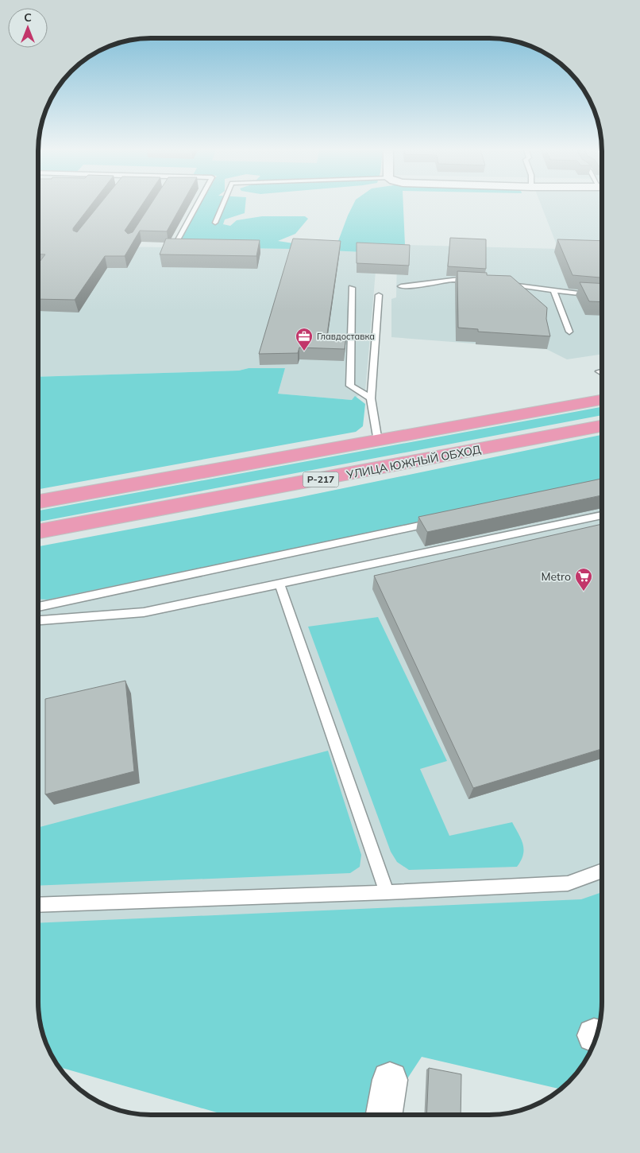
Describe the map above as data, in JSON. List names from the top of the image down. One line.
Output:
{"streets":{"main road":["УЛИЦА ЮЖНЫЙ ОБХОД","Р-217"]},"places":{"office":["Главдоставка"],"supermarket":["Metro"]},"north":"top"}
